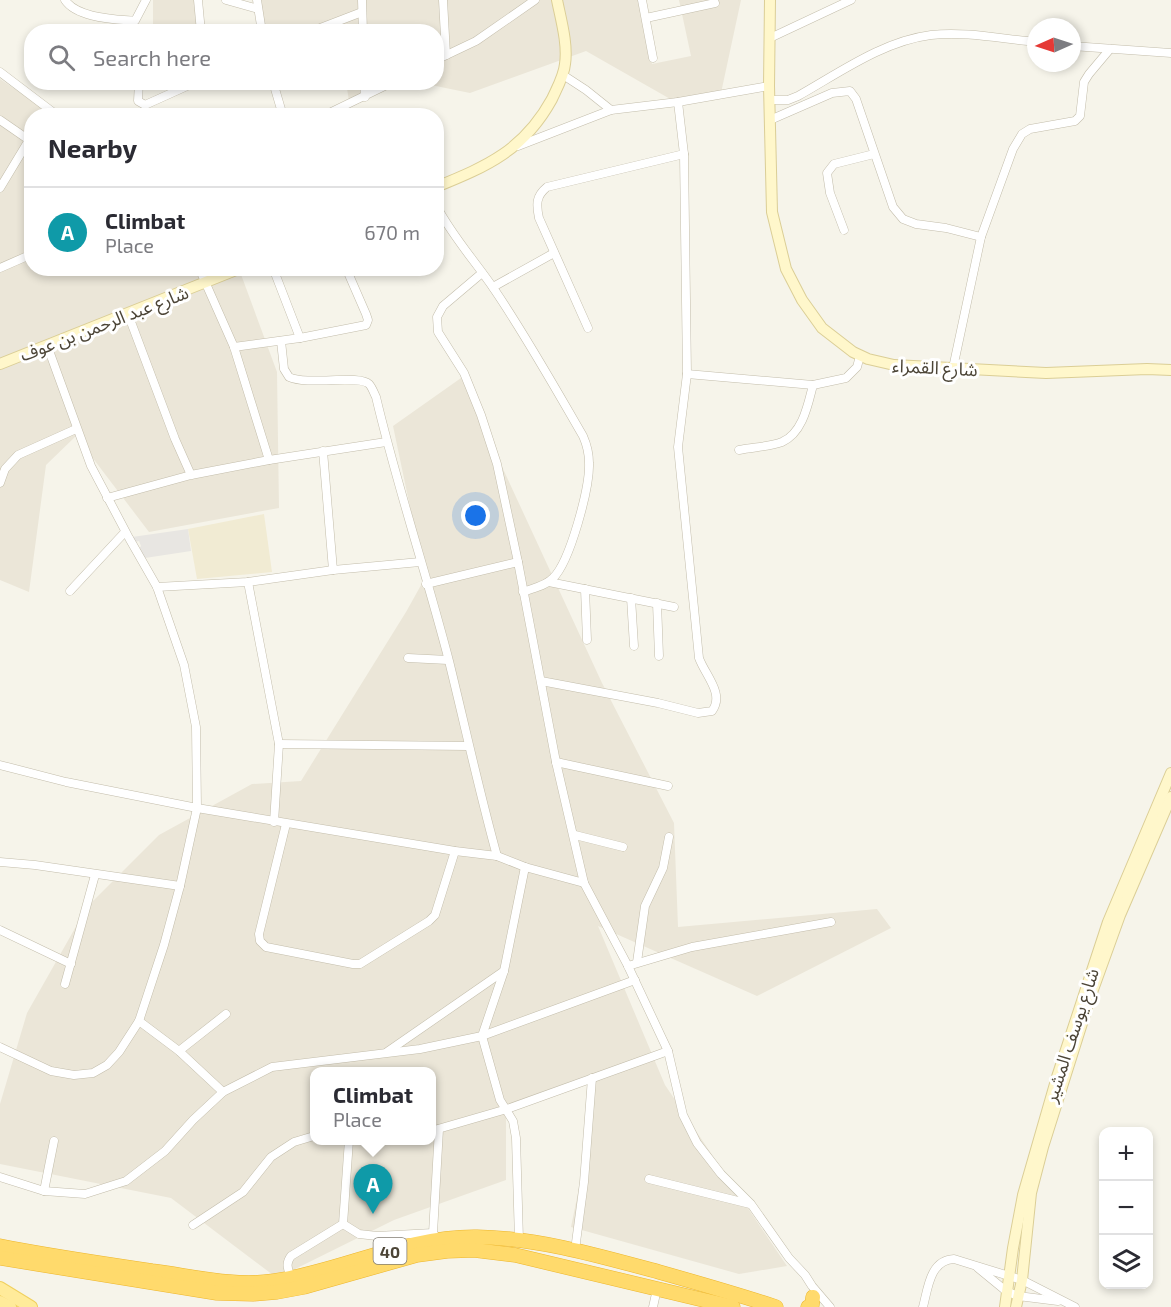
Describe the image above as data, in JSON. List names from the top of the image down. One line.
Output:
{"streets":{"highway":["40"],"street":["شارع عبد الرحمن بن عوف","شارع القمراء","شارع يوسف المشير"]},"north":"left","page":{"search":"Search here","heading":"Nearby","list":[{"mark":"A","name":"Climbat","note":"Place","value":"670 m"}],"popup":["Climbat","Place"],"map_buttons":["+","−"],"pins":"A"}}
